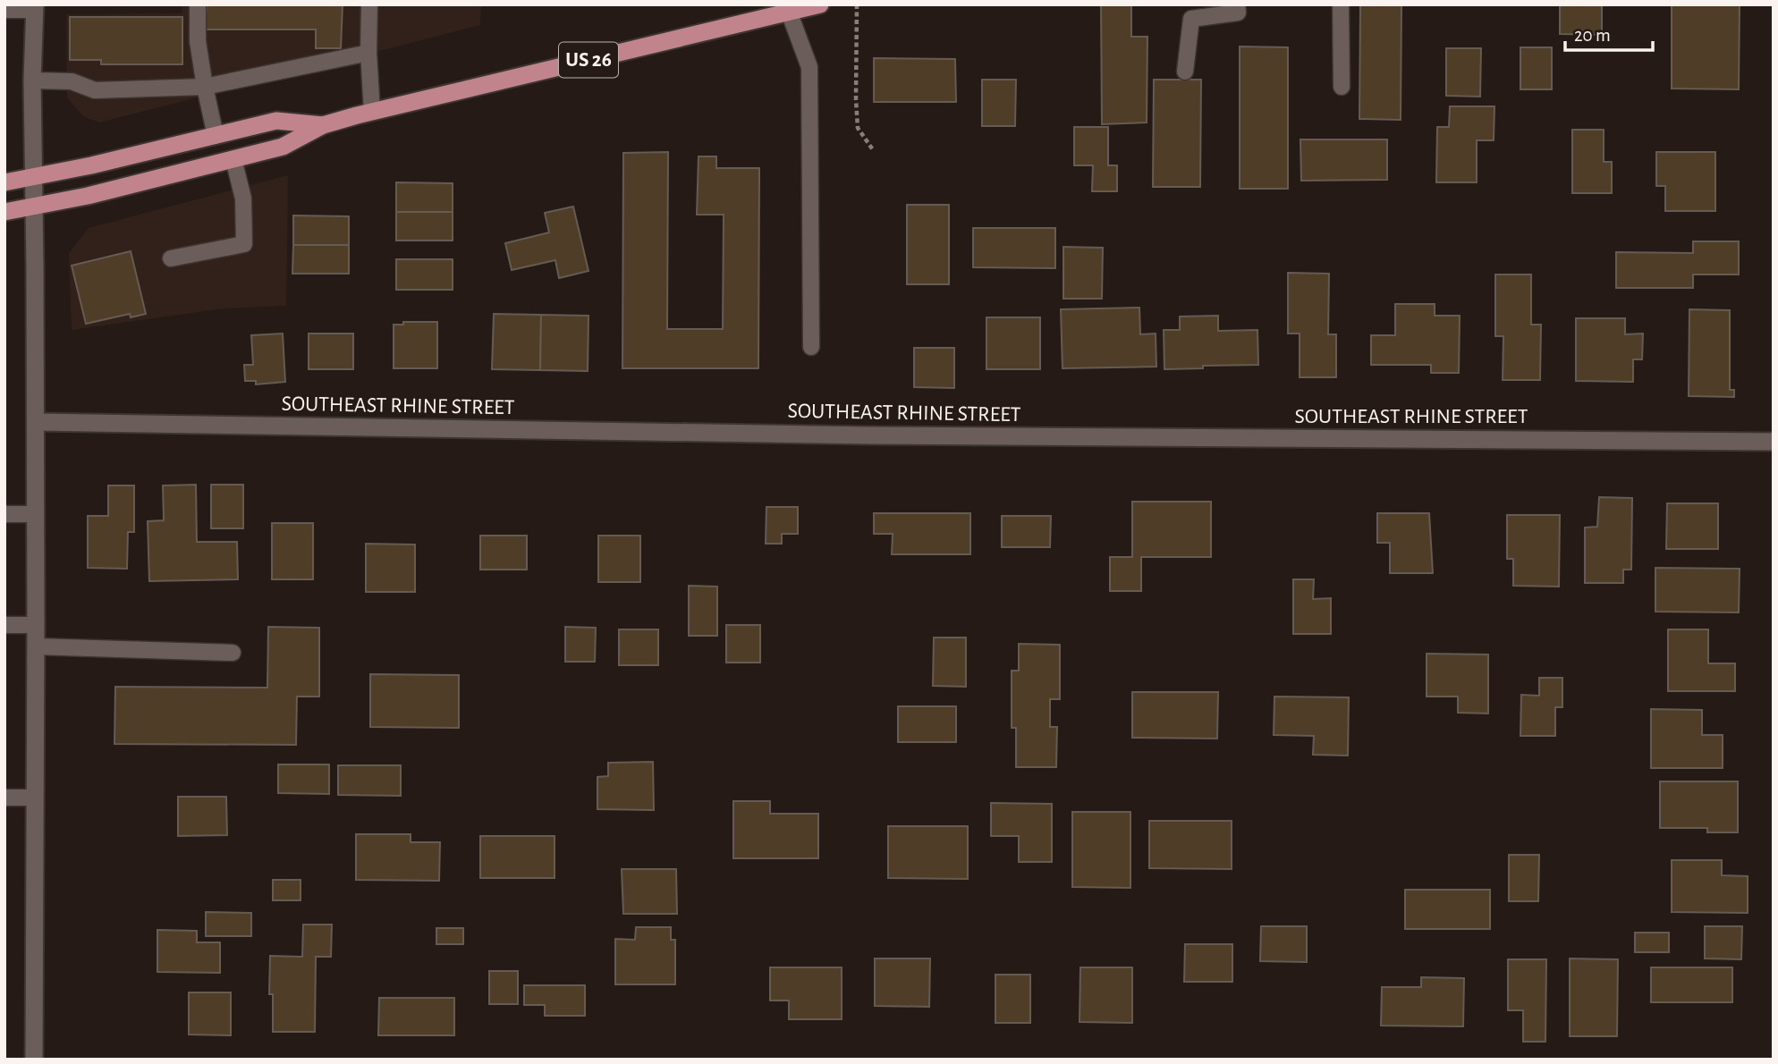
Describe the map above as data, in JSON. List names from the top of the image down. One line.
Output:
{"streets":{"main road":["US 26"],"street":["SOUTHEAST RHINE STREET"]},"scale_bar":"20 m"}
